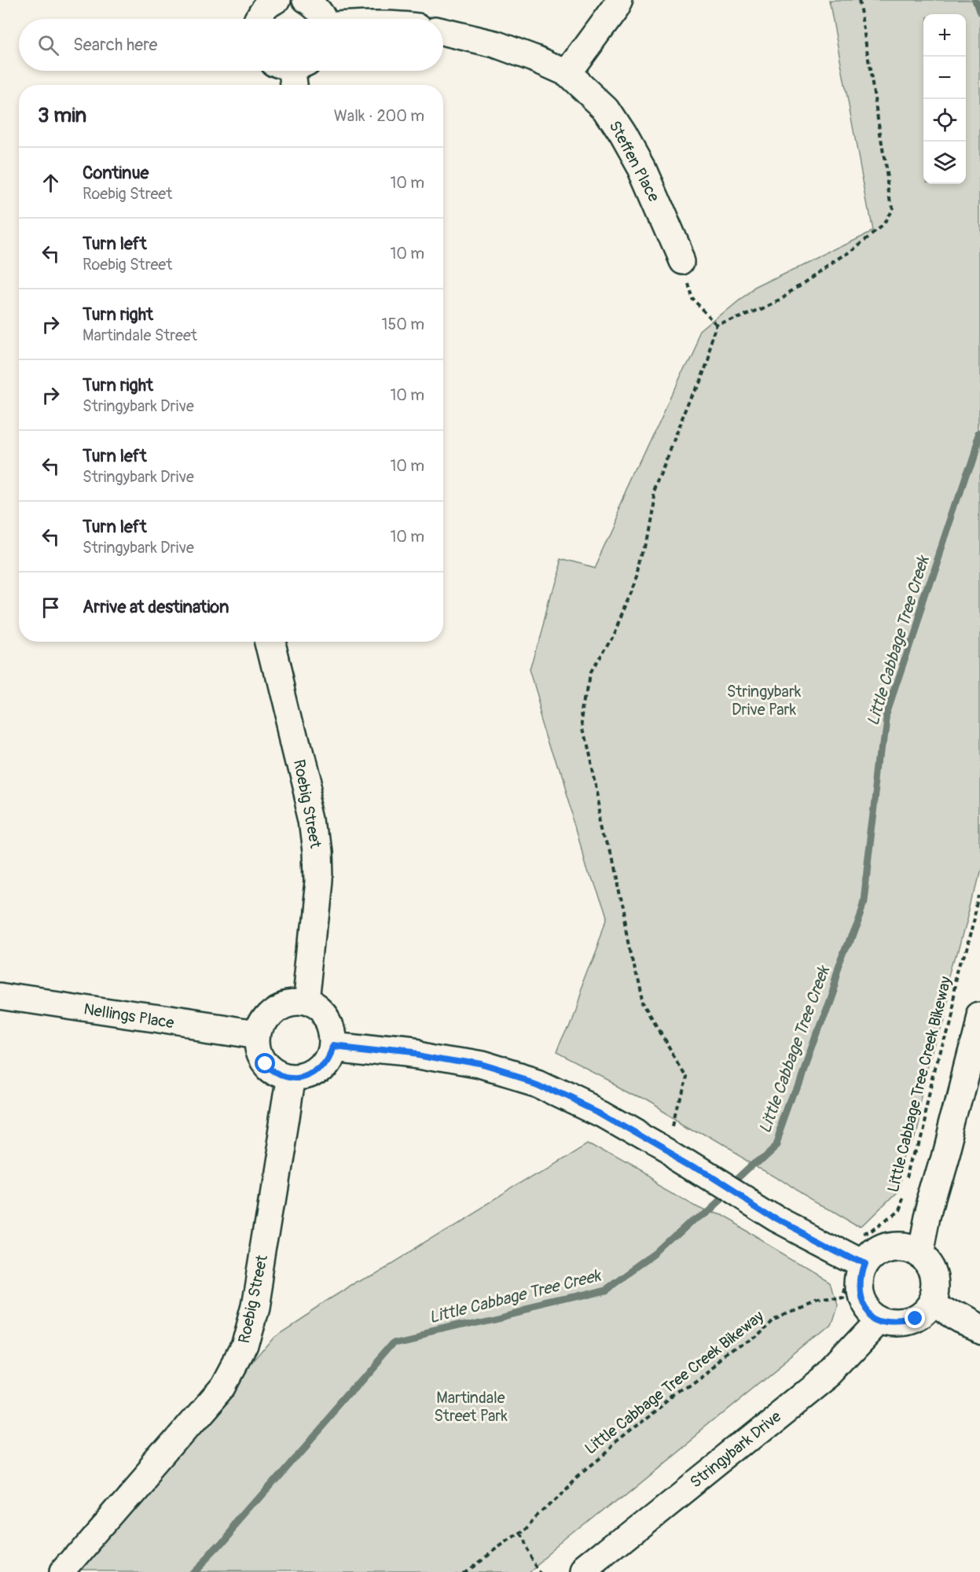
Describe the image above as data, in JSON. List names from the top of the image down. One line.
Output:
{"streets":{"street":["Steffen Place","Roebig Street","Nellings Place","Stringybark Drive"],"path":["Little Cabbage Tree Creek Bikeway"]},"crossings":[["Roebig Street","Nellings Place"],["Little Cabbage Tree Creek Bikeway","Stringybark Drive"]],"water":["Little Cabbage Tree Creek"],"parks":["Stringybark Drive Park","Martindale Street Park"],"page":{"map_buttons":["+","−"],"search":"Search here","heading":["3 min","Walk · 200 m"],"list":[["Continue","Roebig Street","10 m"],["Turn left","Roebig Street","10 m"],["Turn right","Martindale Street","150 m"],["Turn right","Stringybark Drive","10 m"],["Turn left","Stringybark Drive","10 m"],["Turn left","Stringybark Drive","10 m"],"Arrive at destination"]}}
